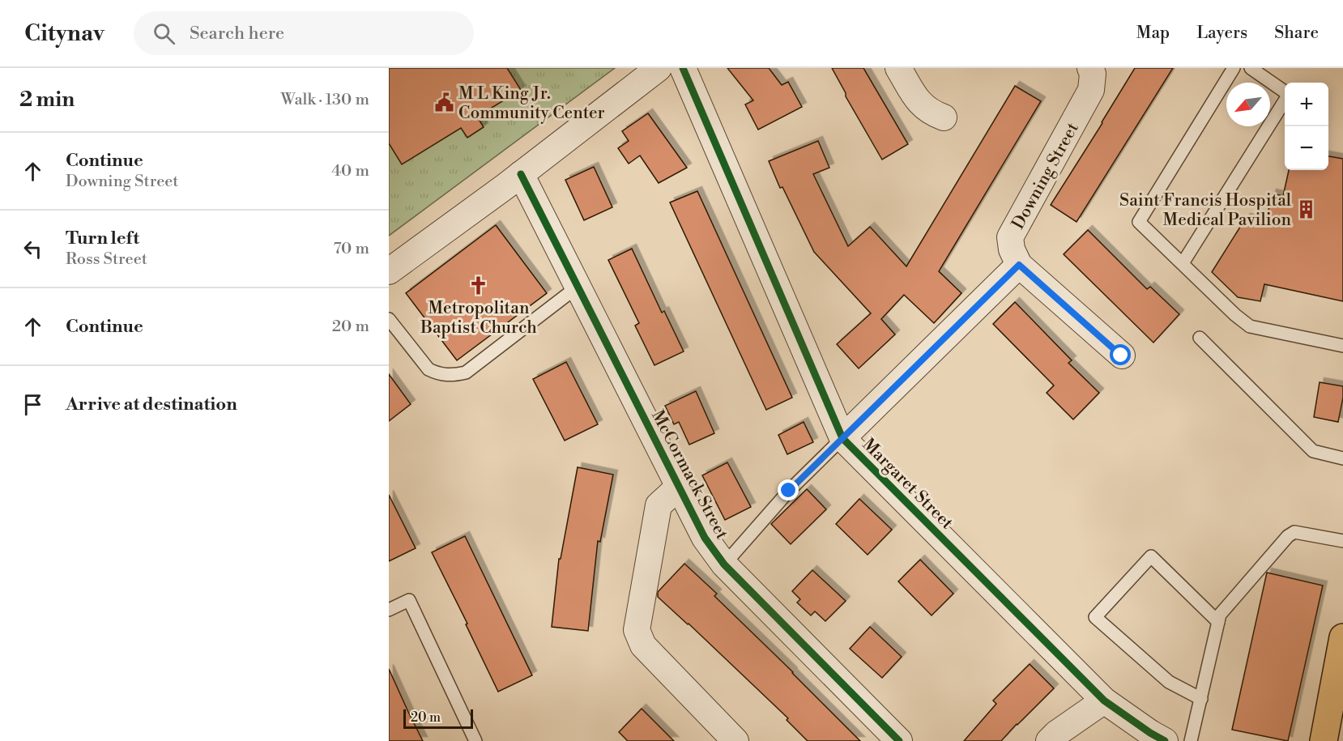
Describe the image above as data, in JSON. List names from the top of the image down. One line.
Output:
{"streets":{"street":["Downing Street","McCormack Street","Margaret Street"]},"places":{"public building":["M L King Jr. Community Center"],"building":["Saint Francis Hospital Medical Pavilion"],"church":["Metropolitan Baptist Church"]},"scale_bar":"20 m","north":"bottom left","page":{"header":"Citynav","search":"Search here","nav":["Map","Layers","Share"],"heading":["2 min","Walk · 130 m"],"map_buttons":["+","−"],"list":[["Continue","Downing Street","40 m"],["Turn left","Ross Street","70 m"],["Continue","20 m"],"Arrive at destination"],"scale":"20 m"}}
